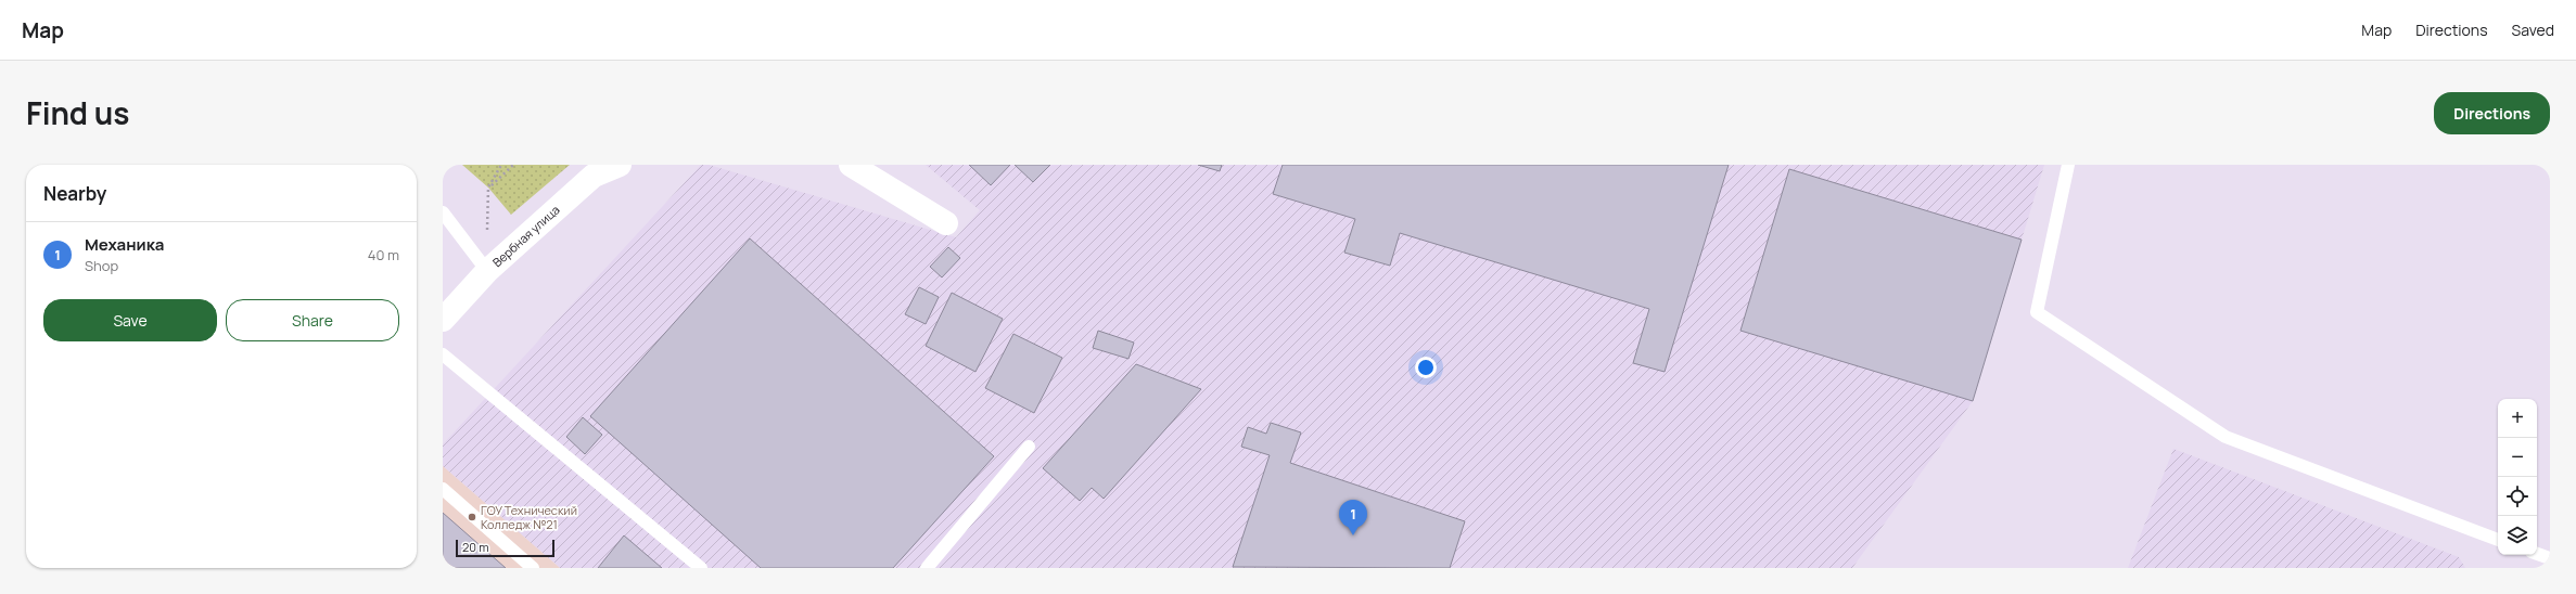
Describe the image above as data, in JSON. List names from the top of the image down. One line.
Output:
{"streets":{"street":["Вербная улица"]},"places":["ГОУ Технический Колледж №21"],"scale_bar":"20 m","page":{"header":"Map","nav":["Map","Directions","Saved"],"title":"Find us","buttons":["Directions",["Save","Share"]],"heading":"Nearby","list":[{"mark":"1","name":"Механика","note":"Shop","value":"40 m"}],"map_buttons":["+","−"],"pins":"1","scale":"20 m"}}
